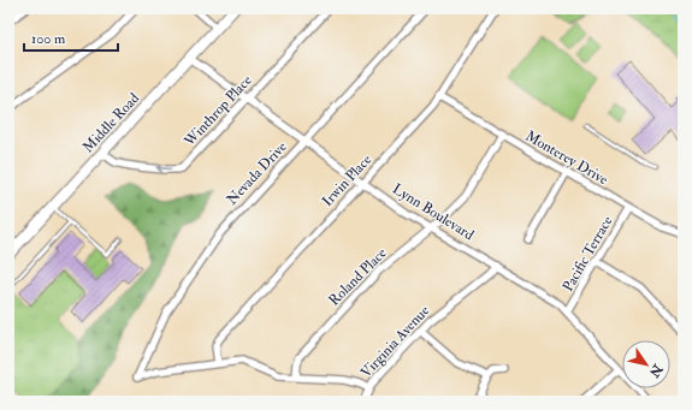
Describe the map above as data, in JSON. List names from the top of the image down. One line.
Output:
{"streets":{"main road":["Middle Road"],"street":["Winthrop Place","Monterey Drive","Nevada Drive","Irwin Place","Lynn Boulevard","Pacific Terrace","Roland Place","Virginia Avenue"]},"crossings":[["Winthrop Place","Middle Road"],["Winthrop Place","Lynn Boulevard"],["Middle Road","Lynn Boulevard"],["Monterey Drive","Irwin Place"],["Monterey Drive","Pacific Terrace"],["Monterey Drive","Roland Place"],["Nevada Drive","Irwin Place"],["Nevada Drive","Lynn Boulevard"],["Irwin Place","Lynn Boulevard"],["Lynn Boulevard","Pacific Terrace"],["Lynn Boulevard","Roland Place"],["Lynn Boulevard","Virginia Avenue"]],"one_way":["Winthrop Place"],"scale_bar":"100 m","north":"bottom right"}
